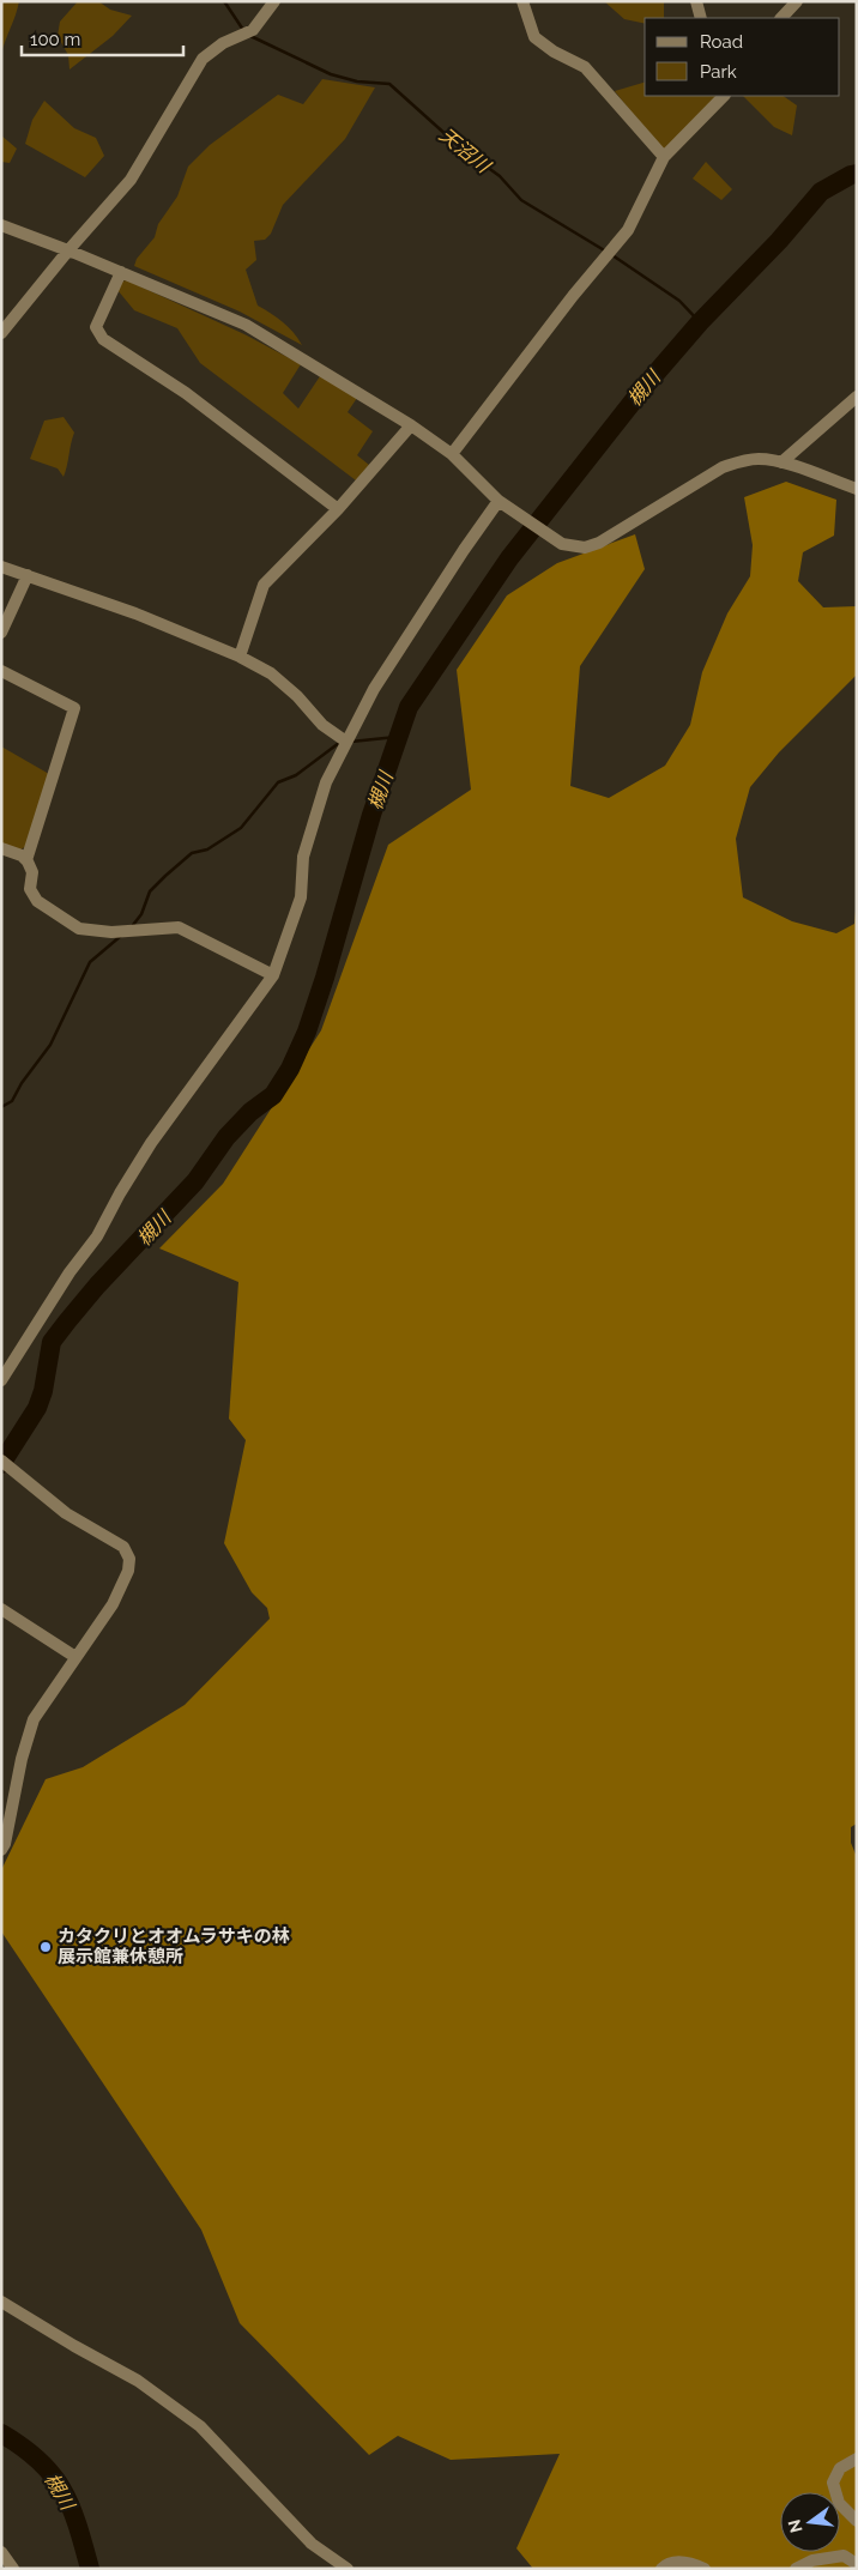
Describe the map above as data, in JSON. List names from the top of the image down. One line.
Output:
{"water":["天沼川","槻川"],"places":["カタクリとオオムラサキの林 展示館兼休憩所"],"legend":["Road","Park"],"scale_bar":"100 m","north":"left"}
